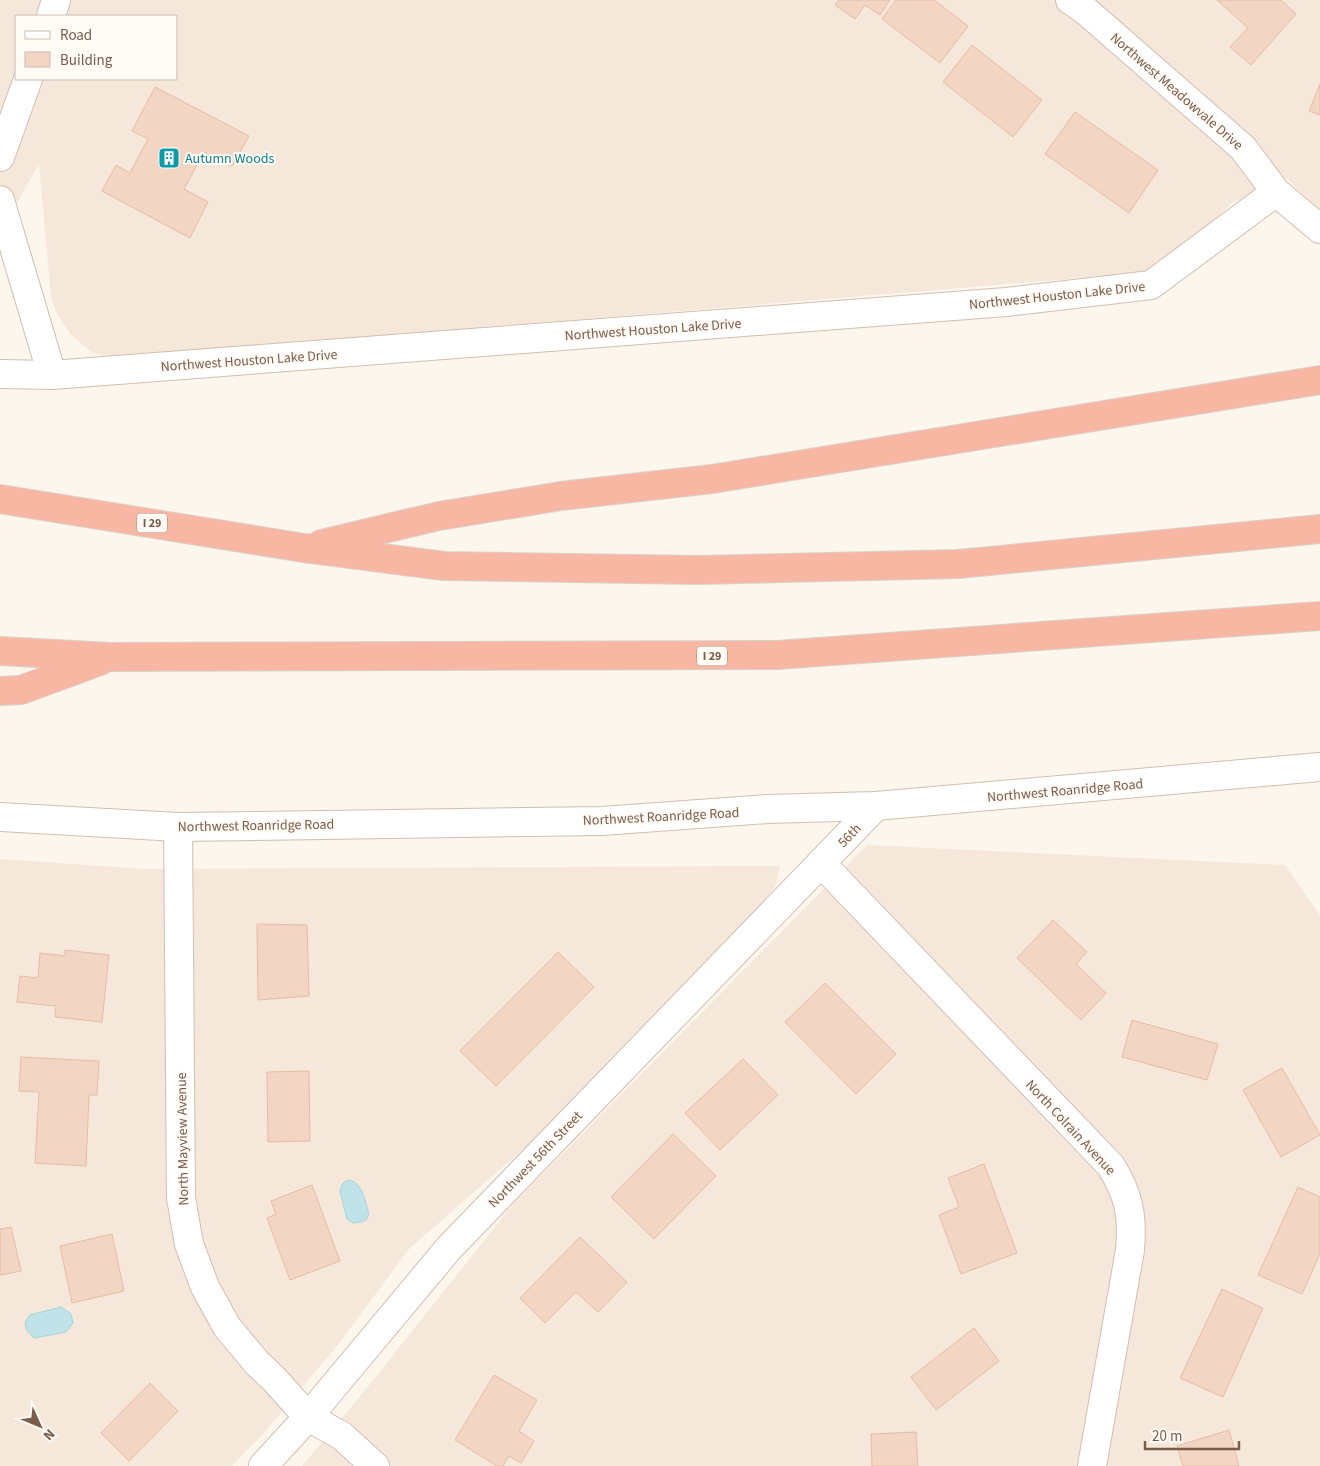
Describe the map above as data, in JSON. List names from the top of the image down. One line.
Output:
{"streets":{"highway":["I 29"],"street":["Northwest Meadowvale Drive","Northwest Houston Lake Drive","Northwest Roanridge Road","56th","North Colrain Avenue","North Mayview Avenue","Northwest 56th Street"]},"crossings":[["Northwest Meadowvale Drive","Northwest Houston Lake Drive"],["Northwest Roanridge Road","56th"],["Northwest Roanridge Road","North Mayview Avenue"],["56th","North Colrain Avenue"],["56th","Northwest 56th Street"],["North Colrain Avenue","Northwest 56th Street"],["North Mayview Avenue","Northwest 56th Street"]],"places":{"building":["Autumn Woods"]},"legend":["Road","Building"],"scale_bar":"20 m","north":"bottom right"}
